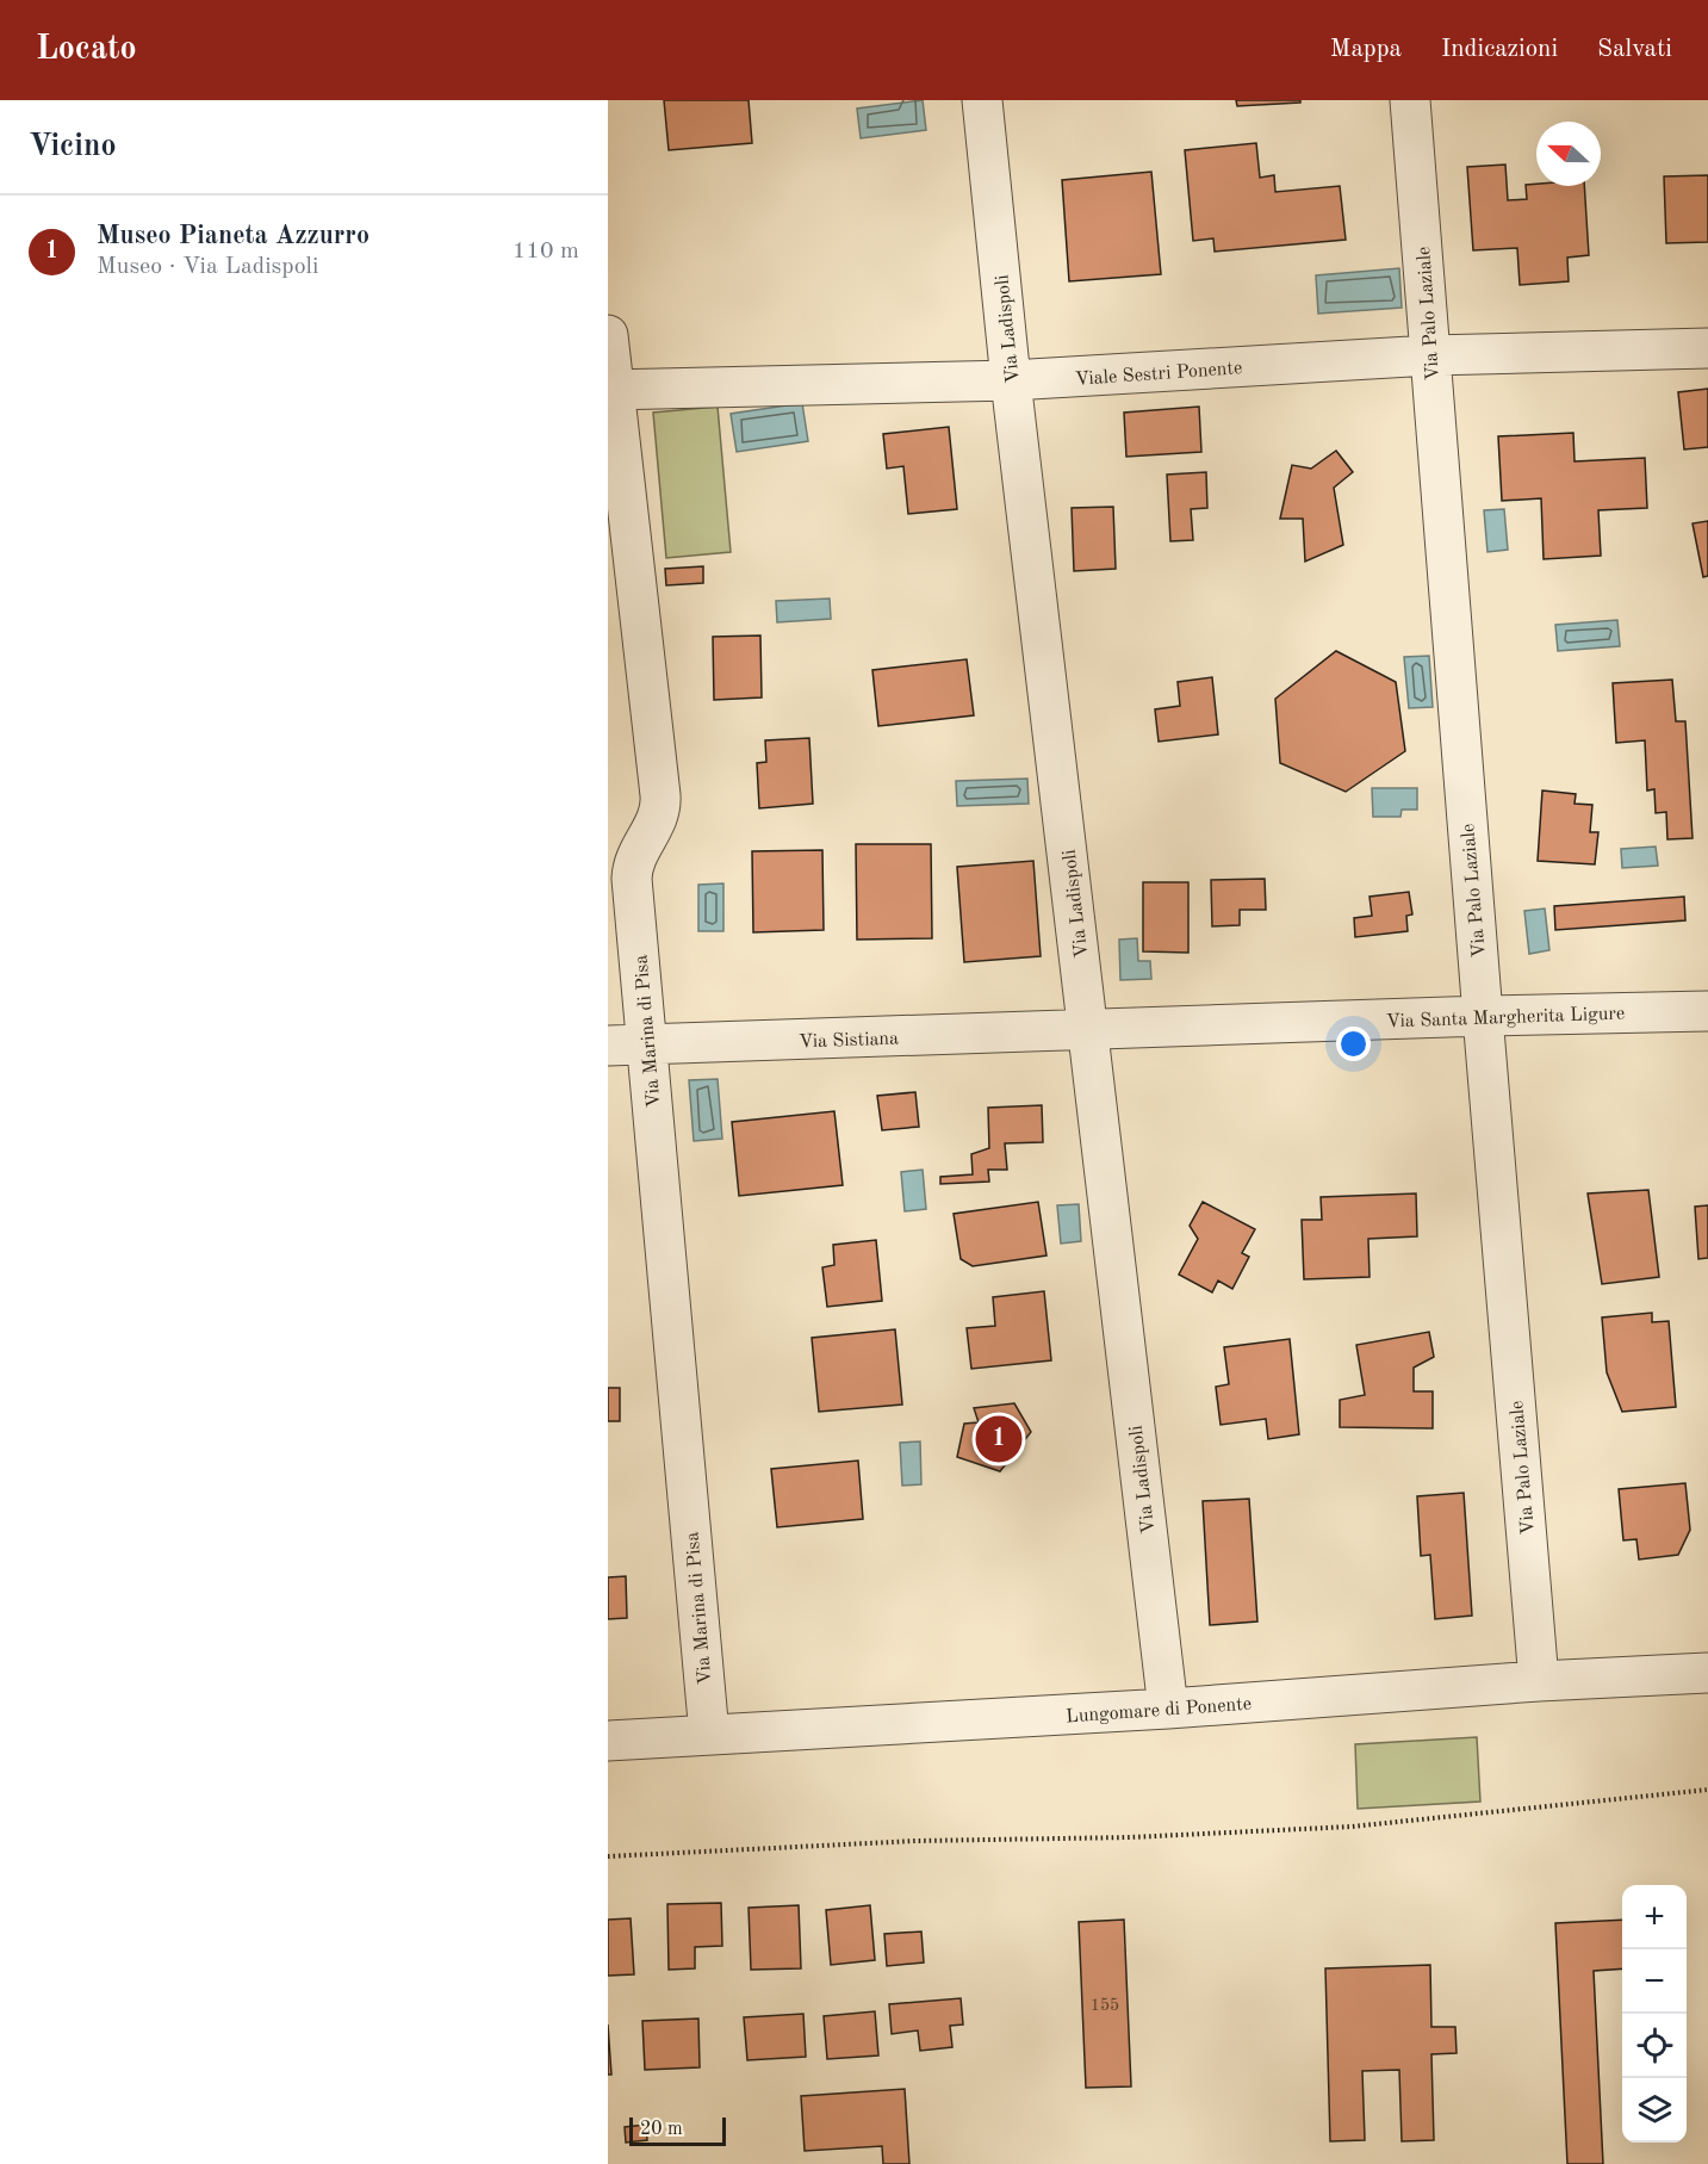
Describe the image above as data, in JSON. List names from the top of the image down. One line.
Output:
{"streets":{"street":["Via Palo Laziale","Via Ladispoli","Viale Sestri Ponente","Via Santa Margherita Ligure","Via Marina di Pisa","Via Sistiana","Lungomare di Ponente"]},"crossings":[["Via Palo Laziale","Viale Sestri Ponente"],["Via Palo Laziale","Via Santa Margherita Ligure"],["Via Palo Laziale","Lungomare di Ponente"],["Via Ladispoli","Viale Sestri Ponente"],["Via Ladispoli","Via Santa Margherita Ligure"],["Via Ladispoli","Via Sistiana"],["Via Ladispoli","Lungomare di Ponente"],["Viale Sestri Ponente","Via Marina di Pisa"],["Via Santa Margherita Ligure","Via Sistiana"],["Via Marina di Pisa","Via Sistiana"],["Via Marina di Pisa","Lungomare di Ponente"]],"house_numbers":["155"],"scale_bar":"20 m","north":"left","page":{"header":"Locato","nav":["Mappa","Indicazioni","Salvati"],"heading":"Vicino","list":[{"mark":"1","name":"Museo Pianeta Azzurro","note":"Museo · Via Ladispoli","value":"110 m"}],"pins":"1","map_buttons":["+","−"],"scale":"20 m"}}
